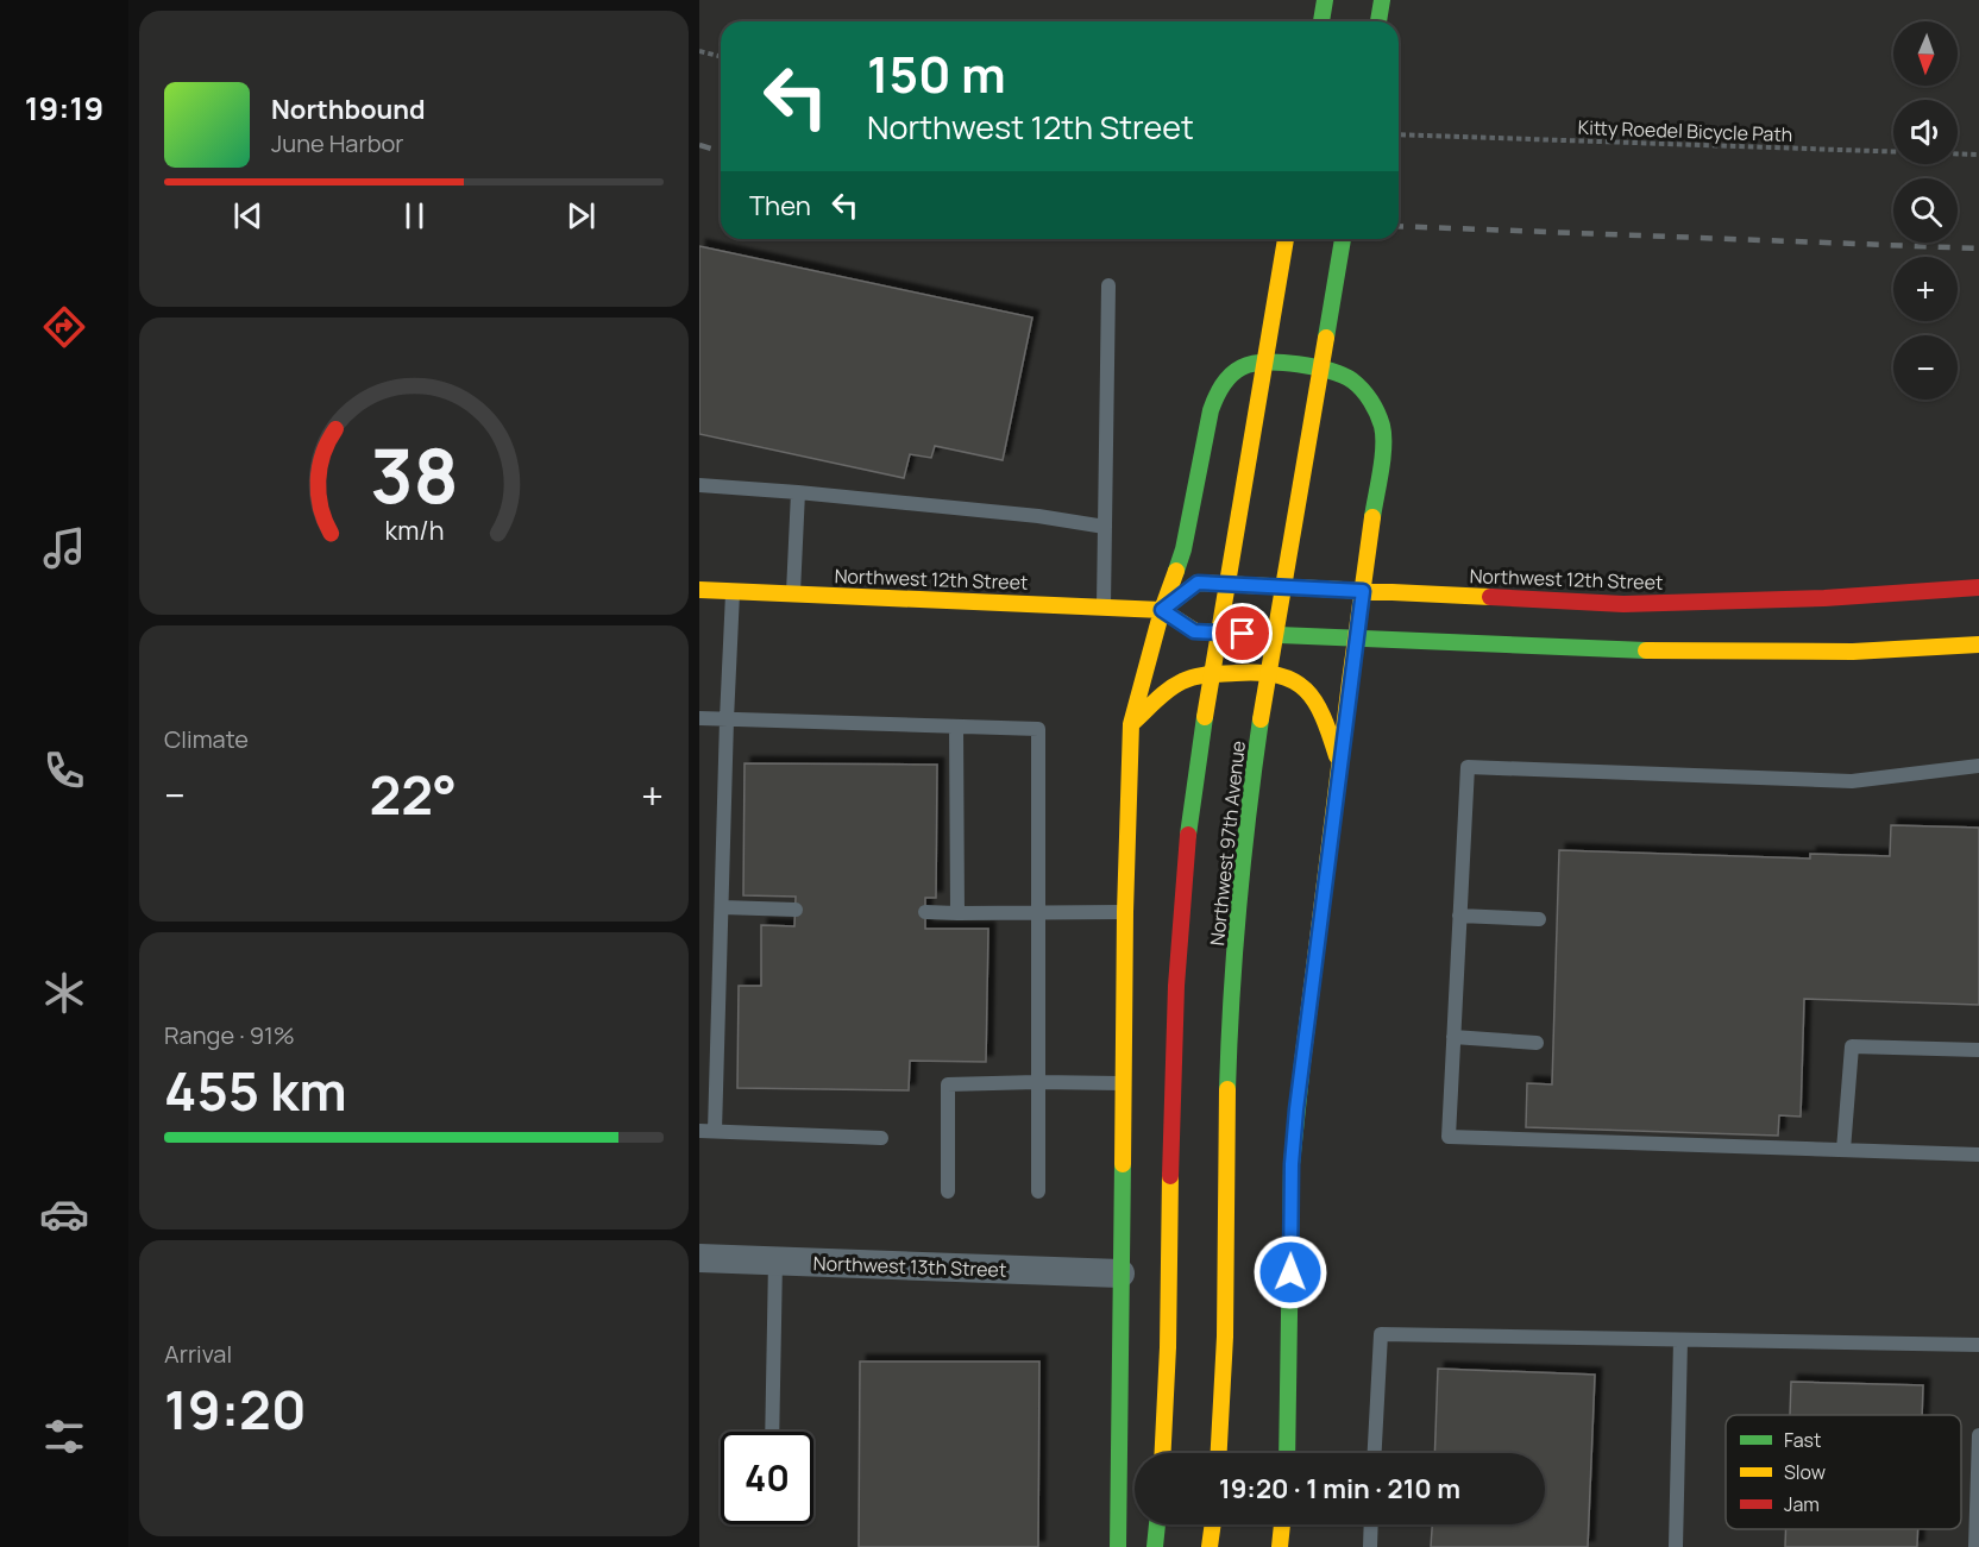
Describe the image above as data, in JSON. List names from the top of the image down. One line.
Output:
{"streets":{"street":["Northwest 12th Street","Northwest 97th Avenue","Northwest 13th Street"],"path":["Kitty Roedel Bicycle Path"]},"legend":["Fast","Slow","Jam"],"north":"bottom","page":{"tabs":"19:19","map_buttons":["+","−"],"turn":["150 m","Northwest 12th Street"],"song":["Northbound","June Harbor"],"then":"Then","tile":["Climate",["Range · 91%","455 km"],["Arrival","19:20"]],"heat":["−","22°","+"],"limit":"40","trip":"19:20 · 1 min · 210 m","gauge":["38","km/h"]}}
